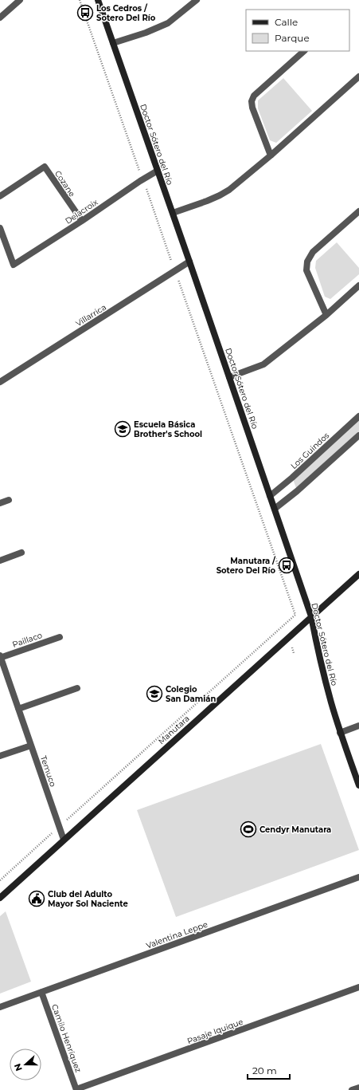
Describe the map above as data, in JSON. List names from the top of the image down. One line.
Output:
{"streets":{"main road":["Doctor Sótero del Río","Manutara"],"street":["Cozane","Delacroix","Villarrica","Los Guindos","Paillaco","Temuco","Valentina Leppe","Pasaje Iquique","Camilo Henríquez"]},"crossings":[["Doctor Sótero del Río","Delacroix"],["Doctor Sótero del Río","Villarrica"],["Doctor Sótero del Río","Los Guindos"],["Doctor Sótero del Río","Manutara"],["Cozane","Delacroix"],["Paillaco","Temuco"],["Manutara","Temuco"],["Valentina Leppe","Camilo Henríquez"],["Pasaje Iquique","Camilo Henríquez"]],"places":{"bus stop":["Los Cedros / Sotero Del Río","Manutara / Sotero Del Río"],"school or university":["Escuela Básica Brother's School","Colegio San Damián"],"sports":["Cendyr Manutara"],"public building":["Club del Adulto Mayor Sol Naciente"]},"legend":["Calle","Parque"],"scale_bar":"20 m","north":"left"}
